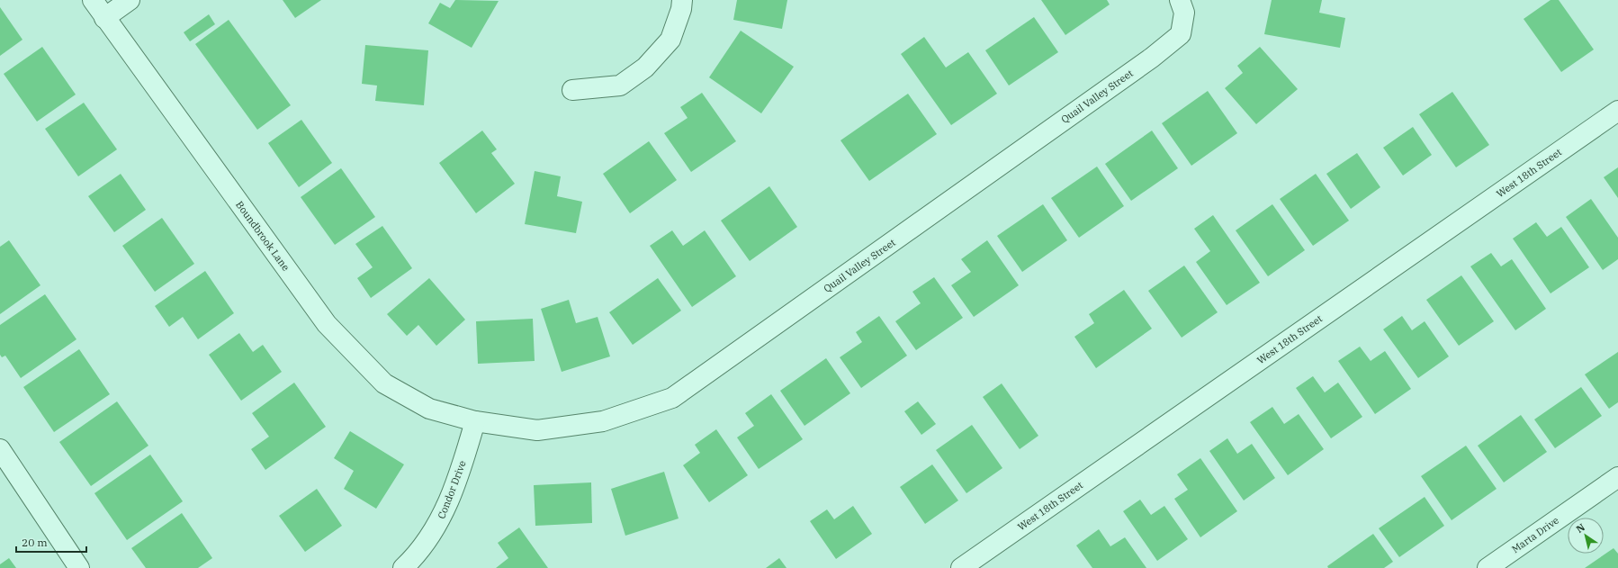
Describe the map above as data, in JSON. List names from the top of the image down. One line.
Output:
{"streets":{"street":["Quail Valley Street","West 18th Street","Boundbrook Lane","Condor Drive","Marta Drive"]},"crossings":[["Quail Valley Street","Boundbrook Lane"],["Quail Valley Street","Condor Drive"],["Boundbrook Lane","Condor Drive"]],"scale_bar":"20 m","north":"top left"}
